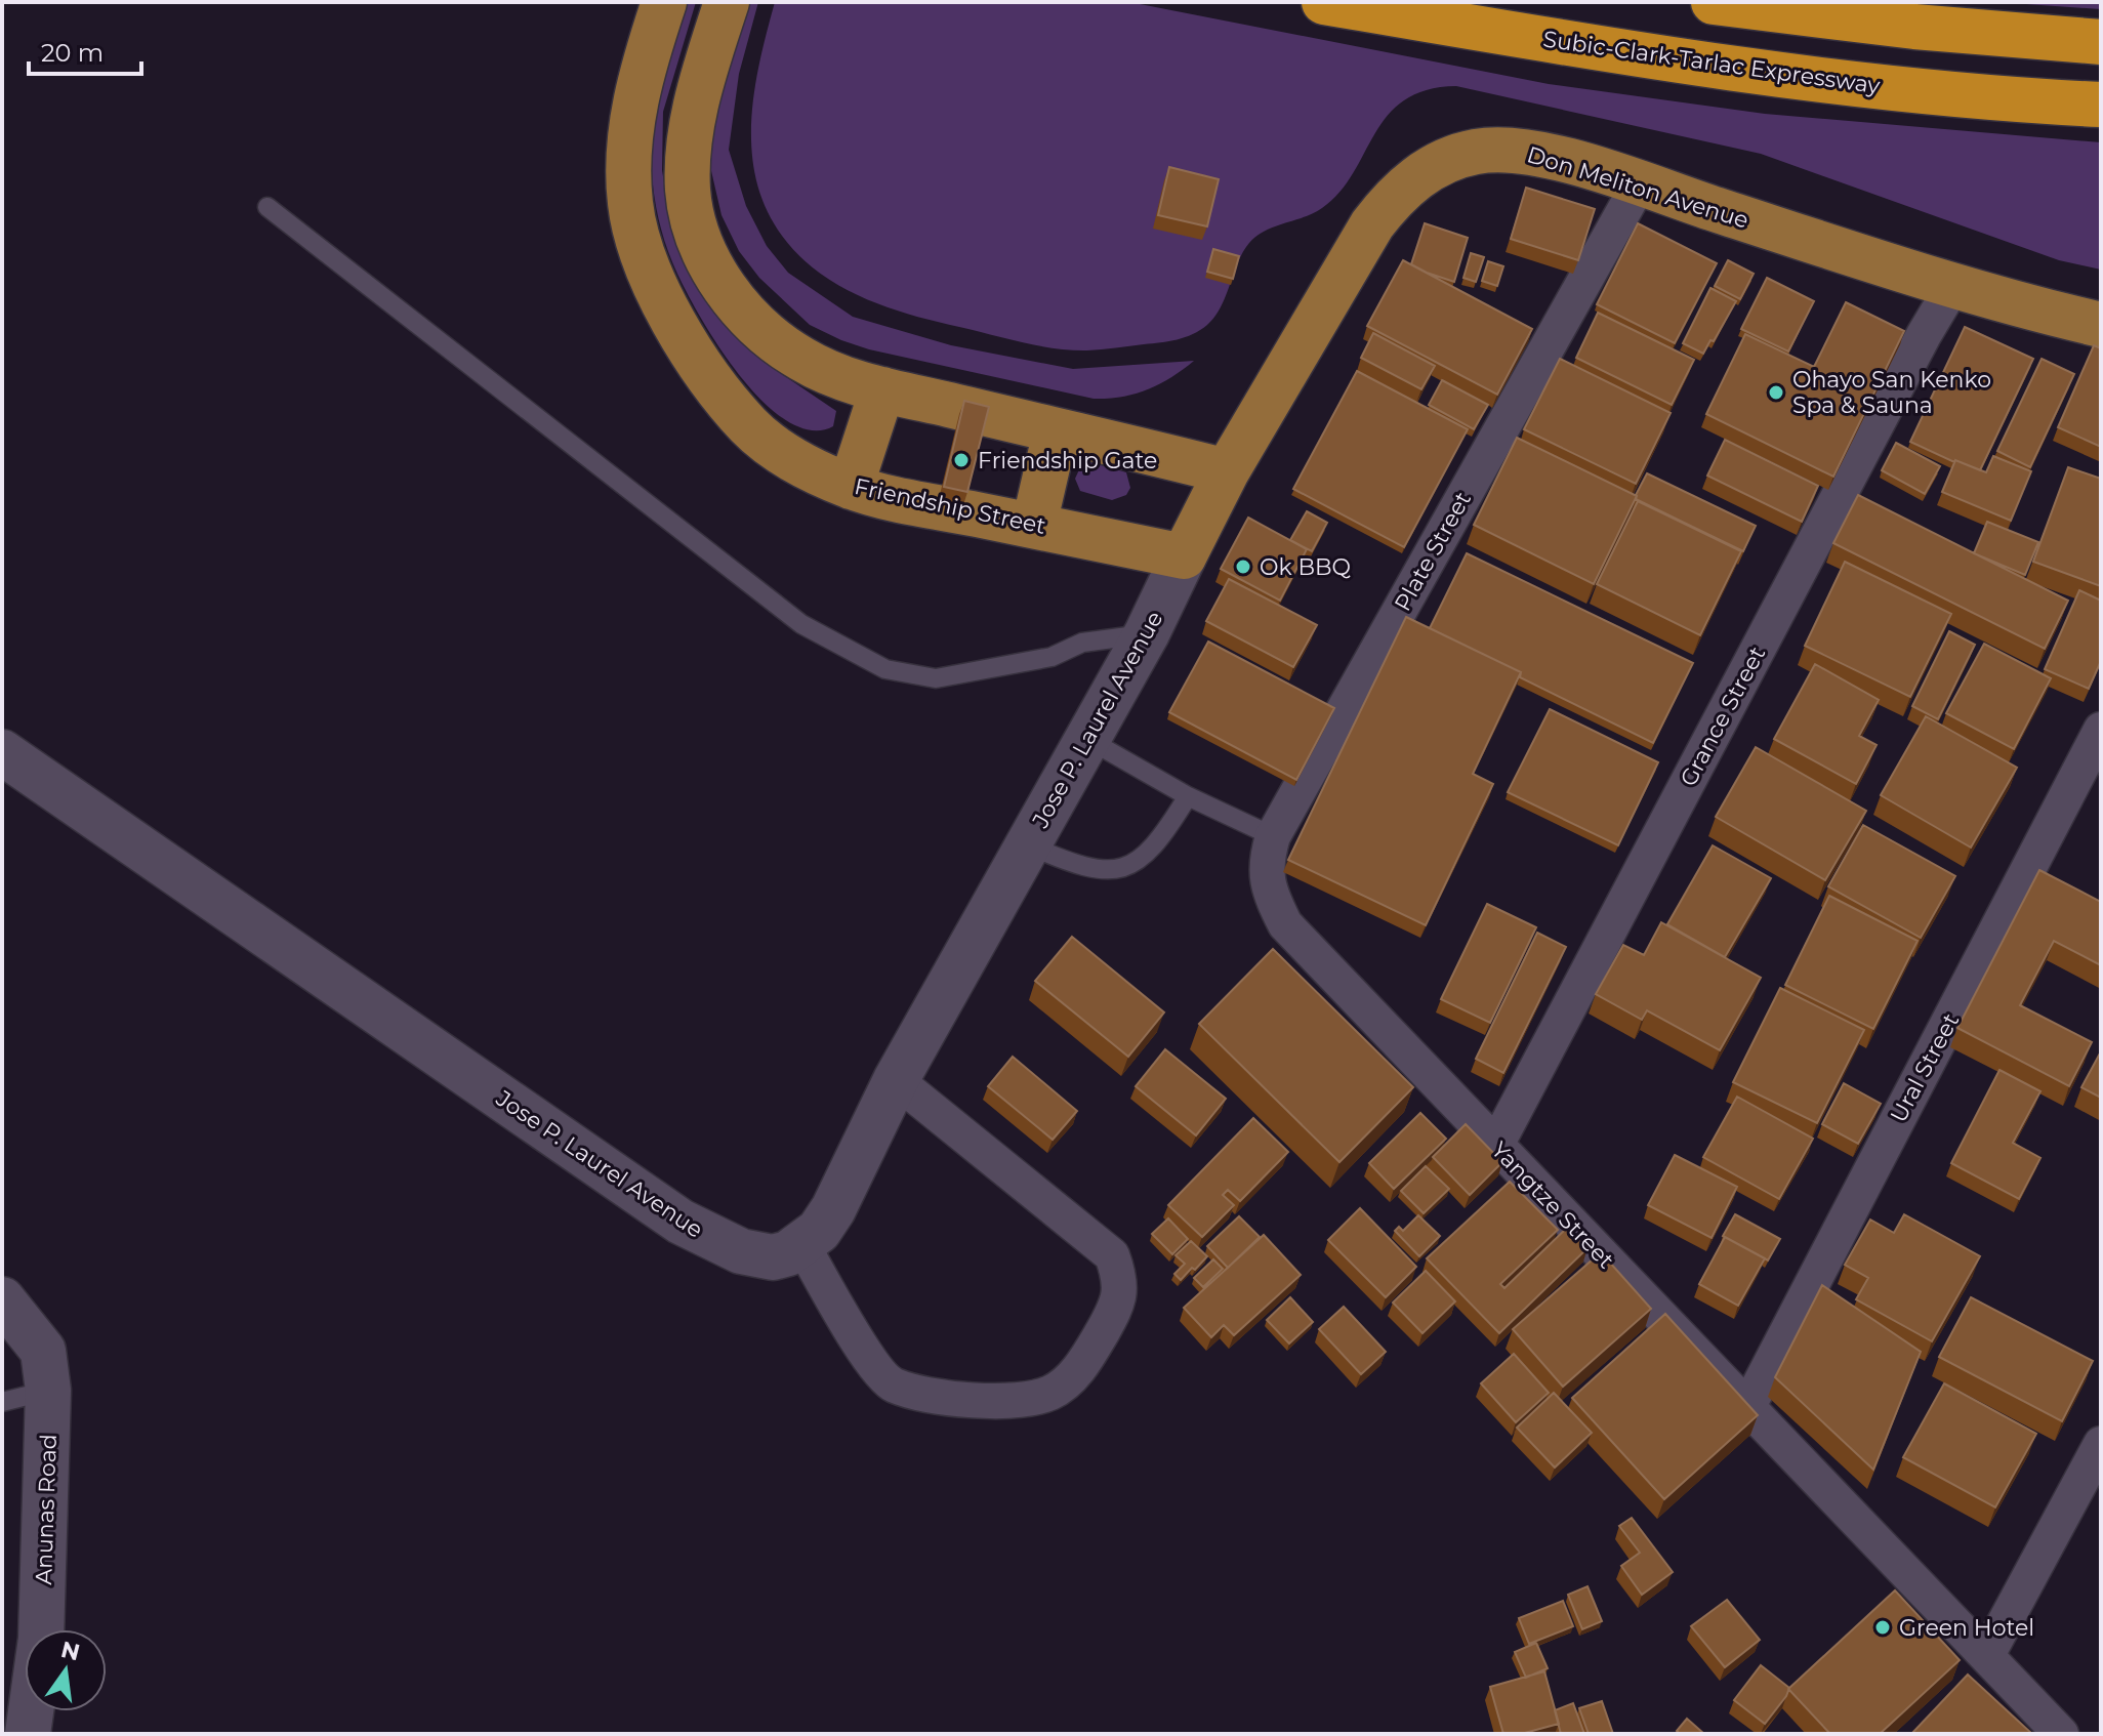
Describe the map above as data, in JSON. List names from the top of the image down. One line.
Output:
{"streets":{"highway":["Subic-Clark-Tarlac Expressway"],"main road":["Don Meliton Avenue","Friendship Street"],"street":["Plate Street","Grance Street","Jose P. Laurel Avenue","Ural Street","Yangtze Street","Anunas Road"]},"crossings":[["Don Meliton Avenue","Friendship Street"],["Don Meliton Avenue","Plate Street"],["Don Meliton Avenue","Grance Street"],["Don Meliton Avenue","Jose P. Laurel Avenue"],["Friendship Street","Jose P. Laurel Avenue"],["Plate Street","Yangtze Street"],["Grance Street","Yangtze Street"],["Ural Street","Yangtze Street"]],"places":["Ohayo San Kenko Spa & Sauna","Friendship Gate","Ok BBQ","Green Hotel"],"scale_bar":"20 m","north":"top"}
